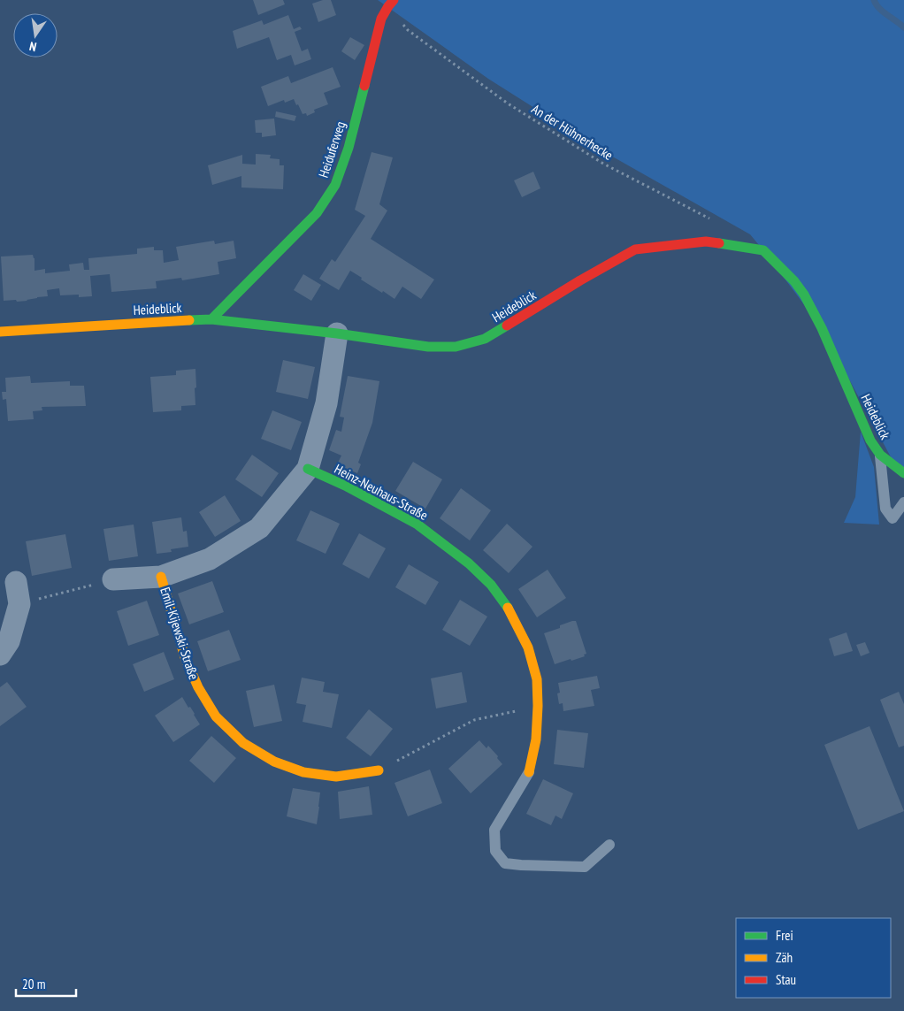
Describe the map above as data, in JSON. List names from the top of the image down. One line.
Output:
{"streets":{"street":["Heiduferweg","Heideblick","Heinz-Neuhaus-Straße","Emil-Kijewski-Straße"],"path":["An der Hühnerhecke"]},"crossings":[["An der Hühnerhecke","Heiduferweg"],["Heiduferweg","Heideblick"],["Heideblick","Emil-Kijewski-Straße"],["Heinz-Neuhaus-Straße","Emil-Kijewski-Straße"]],"legend":["Frei","Zäh","Stau"],"scale_bar":"20 m","north":"bottom"}
